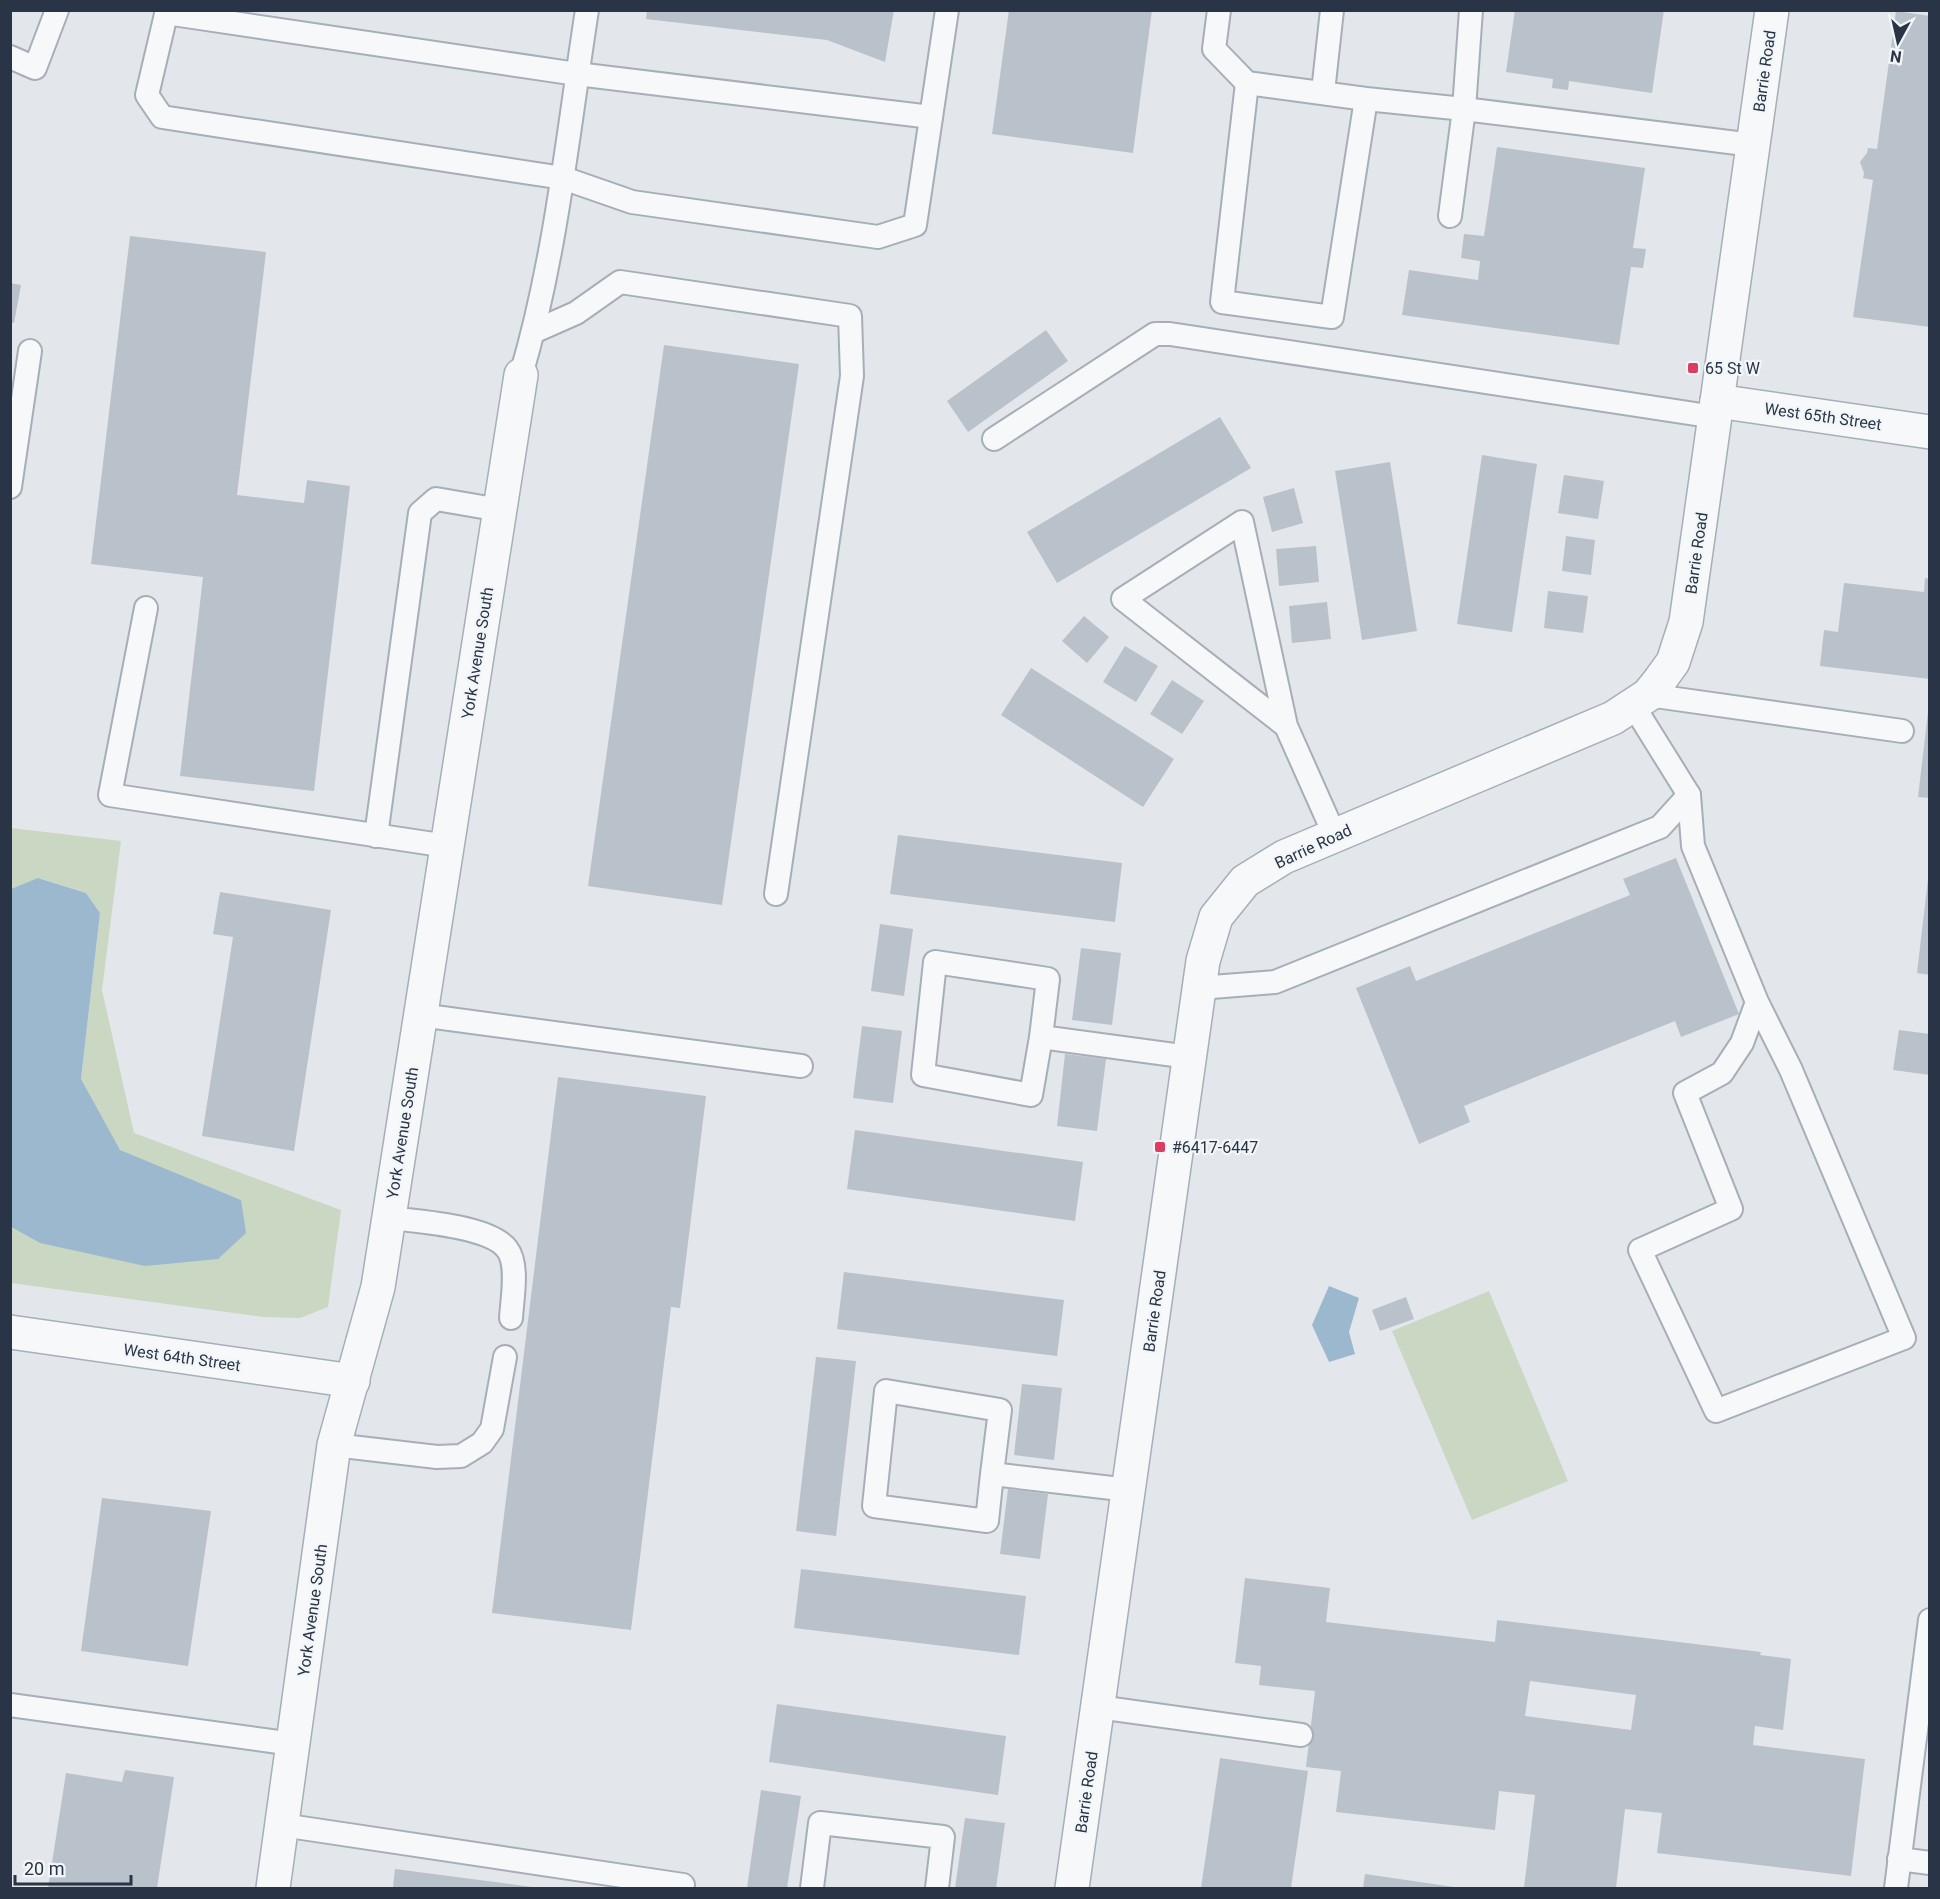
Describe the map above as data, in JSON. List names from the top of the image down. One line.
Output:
{"streets":{"street":["Barrie Road","West 65th Street","York Avenue South","West 64th Street"]},"crossings":[["Barrie Road","West 65th Street"],["York Avenue South","West 64th Street"]],"places":{"transit":["65 St W","#6417-6447"]},"scale_bar":"20 m","north":"bottom"}
